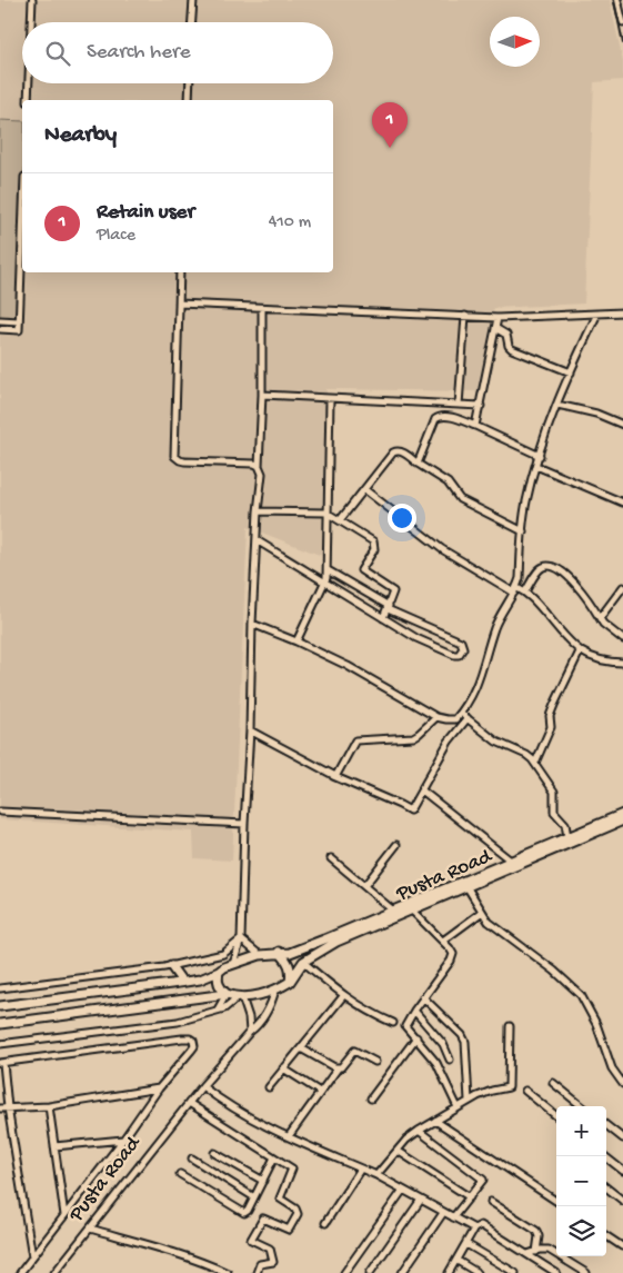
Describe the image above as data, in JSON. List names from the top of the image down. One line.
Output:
{"streets":{"main road":["Pusta Road"]},"north":"right","page":{"search":"Search here","heading":"Nearby","pins":"1","list":[{"mark":"1","name":"Retain user","note":"Place","value":"410 m"}],"map_buttons":["+","−"]}}
